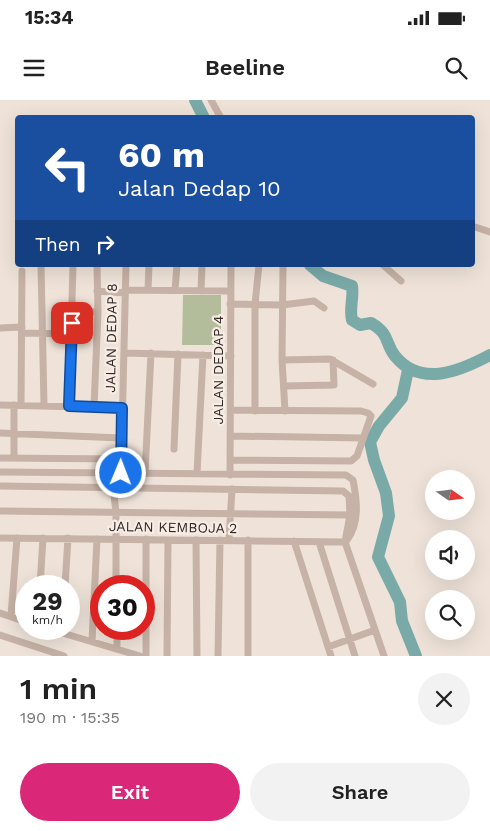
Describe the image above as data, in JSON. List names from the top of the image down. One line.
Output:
{"streets":{"street":["JALAN DEDAP 8","JALAN DEDAP 4","JALAN KEMBOJA 2"]},"north":"right","page":{"status":"15:34","header":"Beeline","turn":["60 m","Jalan Dedap 10"],"then":"Then","speed":"29 km/h","limit":"30","heading":["1 min","190 m · 15:35"],"buttons":["Exit","Share"]}}
